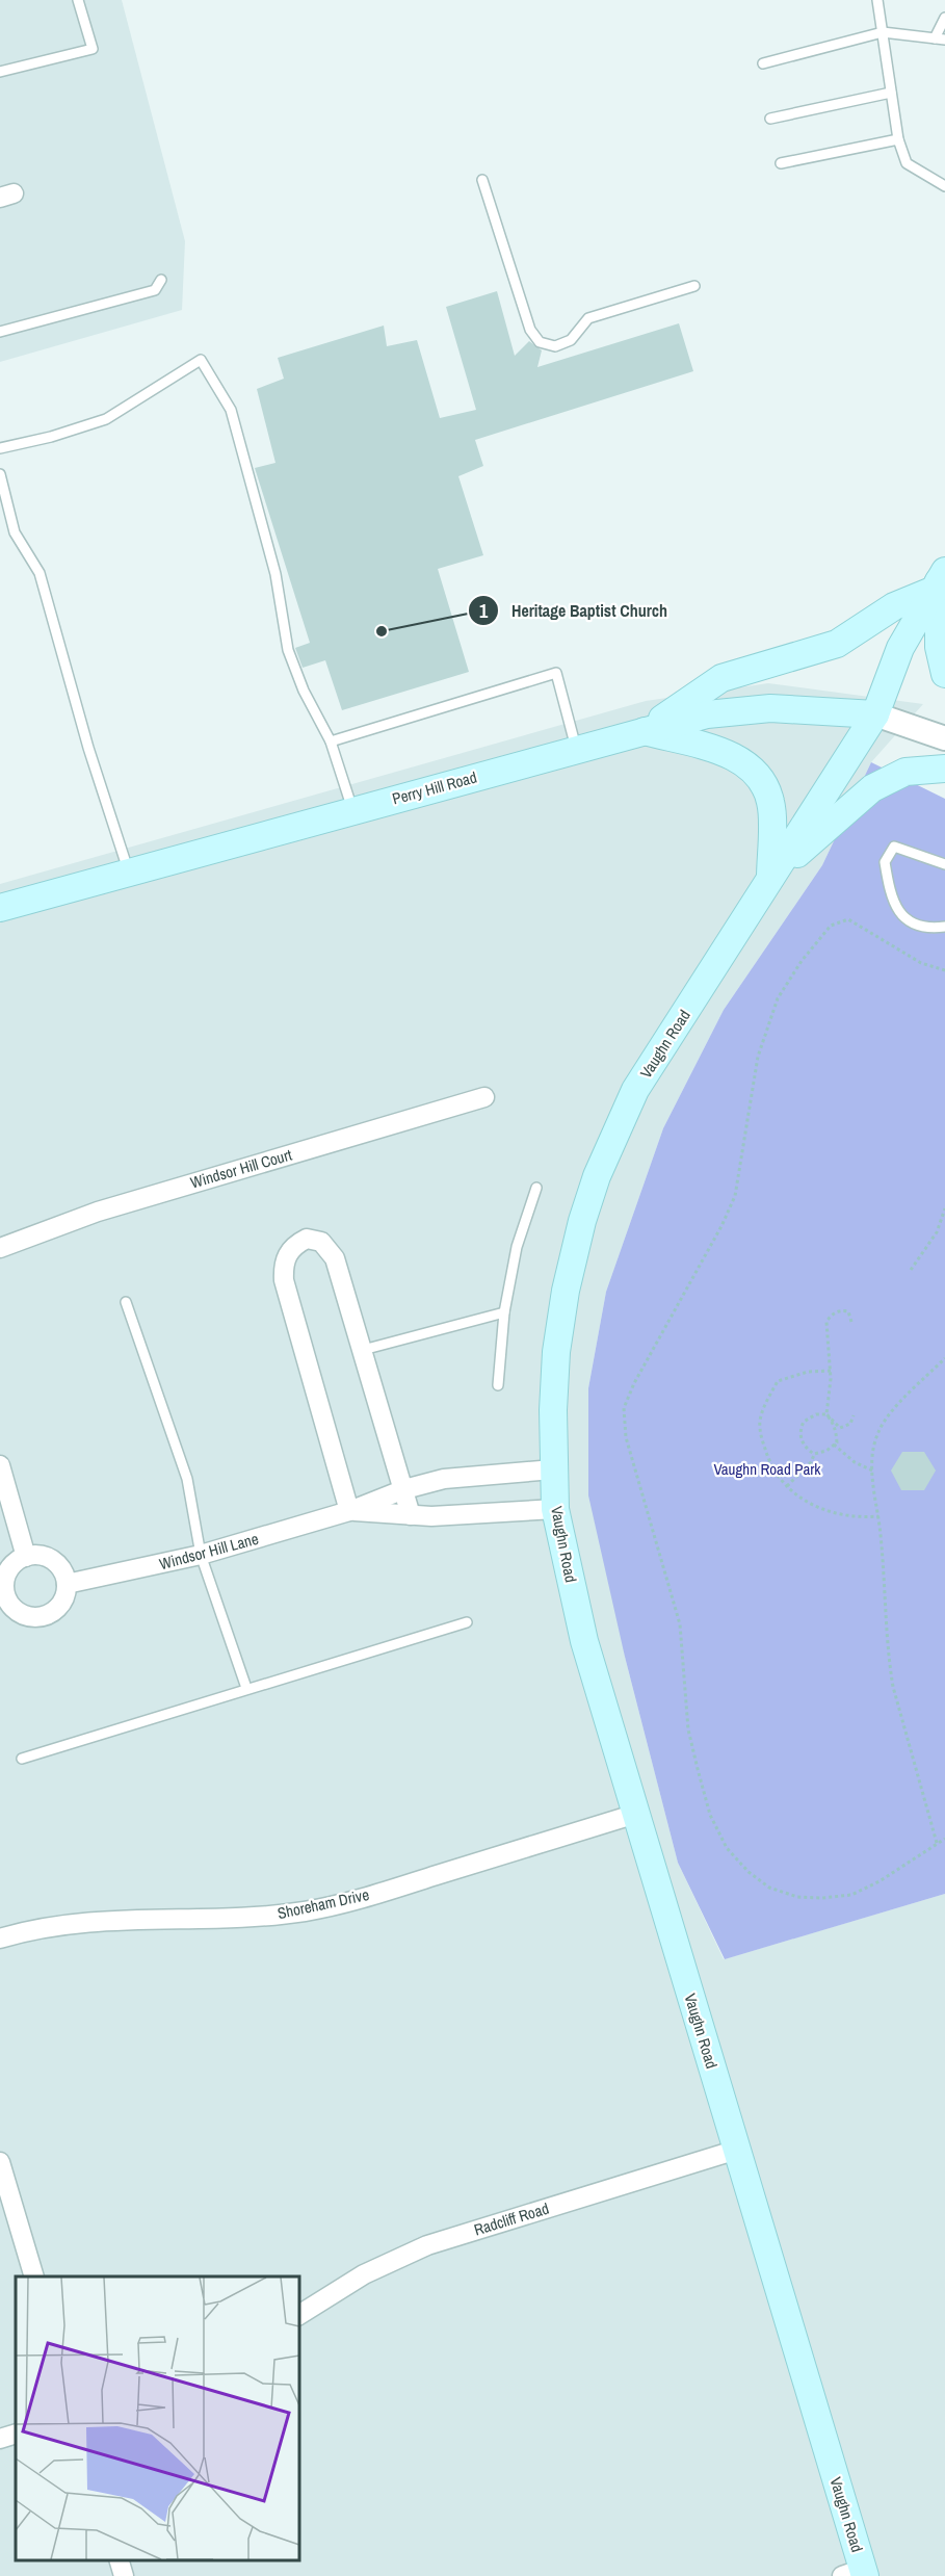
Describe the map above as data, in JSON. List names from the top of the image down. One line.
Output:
{"streets":{"main road":["Perry Hill Road","Vaughn Road"],"street":["Windsor Hill Court","Windsor Hill Lane","Shoreham Drive","Radcliff Road"]},"crossings":[["Perry Hill Road","Vaughn Road"],["Vaughn Road","Windsor Hill Lane"],["Vaughn Road","Shoreham Drive"],["Vaughn Road","Radcliff Road"]],"parks":["Vaughn Road Park"],"places":["Heritage Baptist Church"]}
